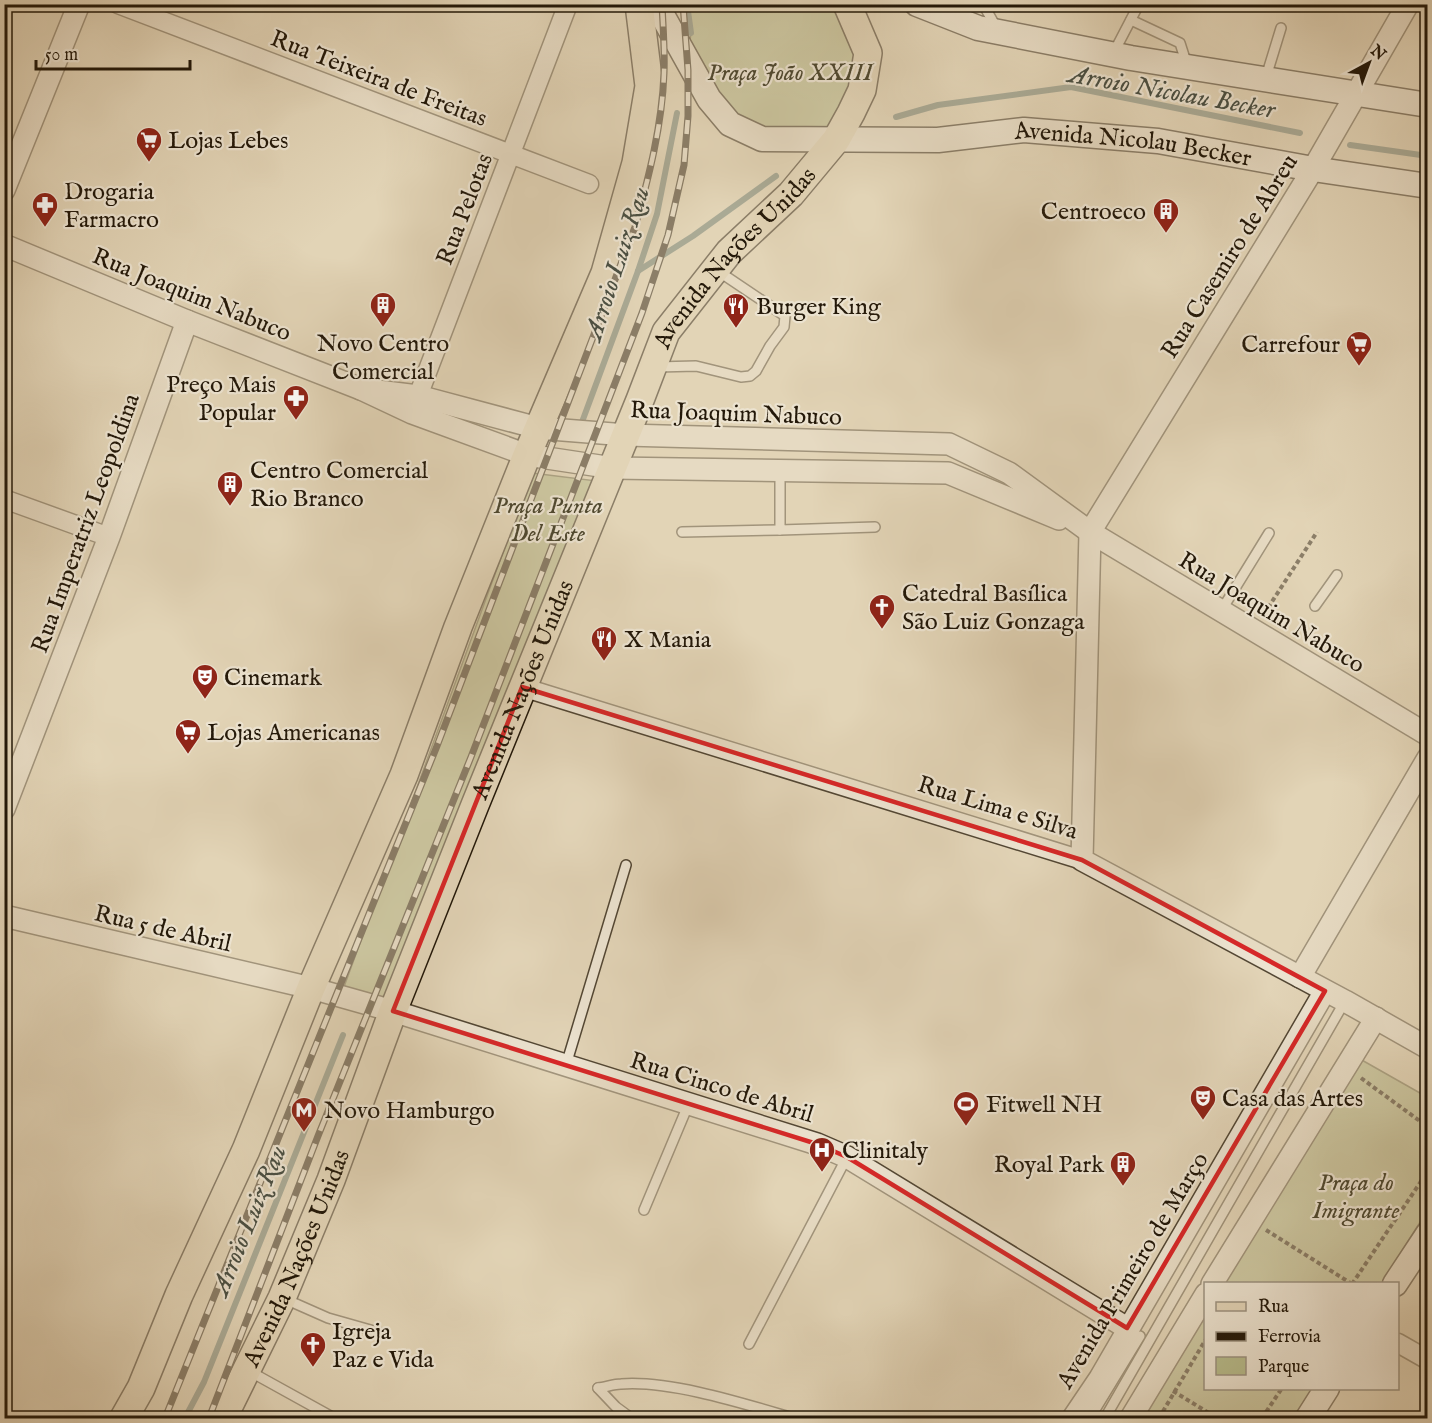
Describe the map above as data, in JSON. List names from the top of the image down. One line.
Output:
{"streets":{"main road":["Avenida Nicolau Becker","Avenida Nações Unidas"],"street":["Rua Teixeira de Freitas","Rua Pelotas","Rua Casemiro de Abreu","Rua Joaquim Nabuco","Rua Imperatriz Leopoldina","Rua Lima e Silva","Rua 5 de Abril","Rua Cinco de Abril","Avenida Primeiro de Março"]},"crossings":[["Rua Teixeira de Freitas","Rua Pelotas"],["Avenida Nicolau Becker","Rua Casemiro de Abreu"],["Avenida Nicolau Becker","Avenida Nações Unidas"],["Rua Pelotas","Rua Joaquim Nabuco"],["Rua Casemiro de Abreu","Rua Joaquim Nabuco"],["Avenida Nações Unidas","Rua Joaquim Nabuco"],["Avenida Nações Unidas","Rua Lima e Silva"],["Avenida Nações Unidas","Rua Cinco de Abril"],["Rua Joaquim Nabuco","Rua Imperatriz Leopoldina"],["Rua Lima e Silva","Avenida Primeiro de Março"],["Rua 5 de Abril","Rua Cinco de Abril"],["Rua Cinco de Abril","Avenida Primeiro de Março"]],"water":["Arroio Nicolau Becker","Arroio Luiz Rau"],"parks":["Praça João XXIII","Praça Punta Del Este","Praça do Imigrante"],"places":{"supermarket":["Lojas Lebes","Carrefour","Lojas Americanas"],"pharmacy":["Drogaria Farmacro","Preço Mais Popular"],"building":["Centroeco","Novo Centro Comercial","Centro Comercial Rio Branco","Royal Park"],"restaurant":["Burger King","X Mania"],"church":["Catedral Basílica São Luiz Gonzaga","Igreja Paz e Vida"],"theatre":["Cinemark","Casa das Artes"],"sports":["Fitwell NH"],"metro station":["Novo Hamburgo"],"hospital":["Clinitaly"]},"legend":["Rua","Ferrovia","Parque"],"scale_bar":"50 m","north":"top right"}
